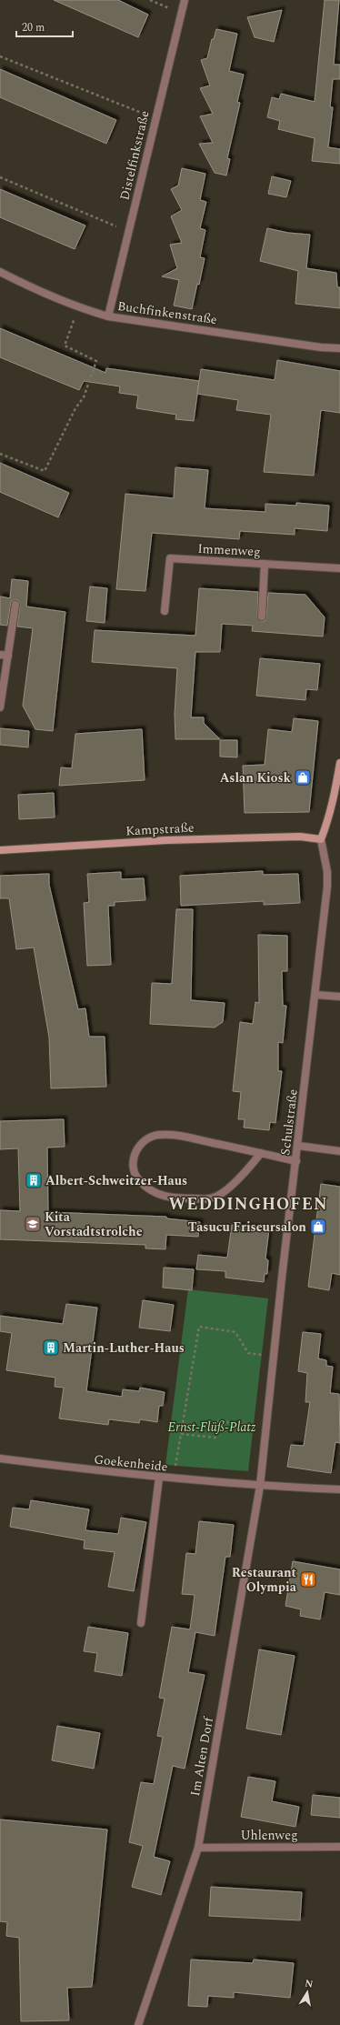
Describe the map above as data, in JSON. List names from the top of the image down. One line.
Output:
{"streets":{"main road":["Kampstraße"],"street":["Distelfinkstraße","Buchfinkenstraße","Immenweg","Schulstraße","Goekenheide","Im Alten Dorf","Uhlenweg"]},"crossings":[["Distelfinkstraße","Buchfinkenstraße"],["Kampstraße","Schulstraße"],["Schulstraße","Goekenheide"],["Schulstraße","Im Alten Dorf"],["Goekenheide","Im Alten Dorf"],["Im Alten Dorf","Uhlenweg"]],"districts":["WEDDINGHOFEN"],"parks":["Ernst-Flüß-Platz"],"places":{"shop":["Aslan Kiosk","Tasucu Friseursalon"],"building":["Albert-Schweitzer-Haus","Martin-Luther-Haus"],"school or university":["Kita Vorstadtstrolche"],"restaurant":["Restaurant Olympia"]},"scale_bar":"20 m","north":"top"}
